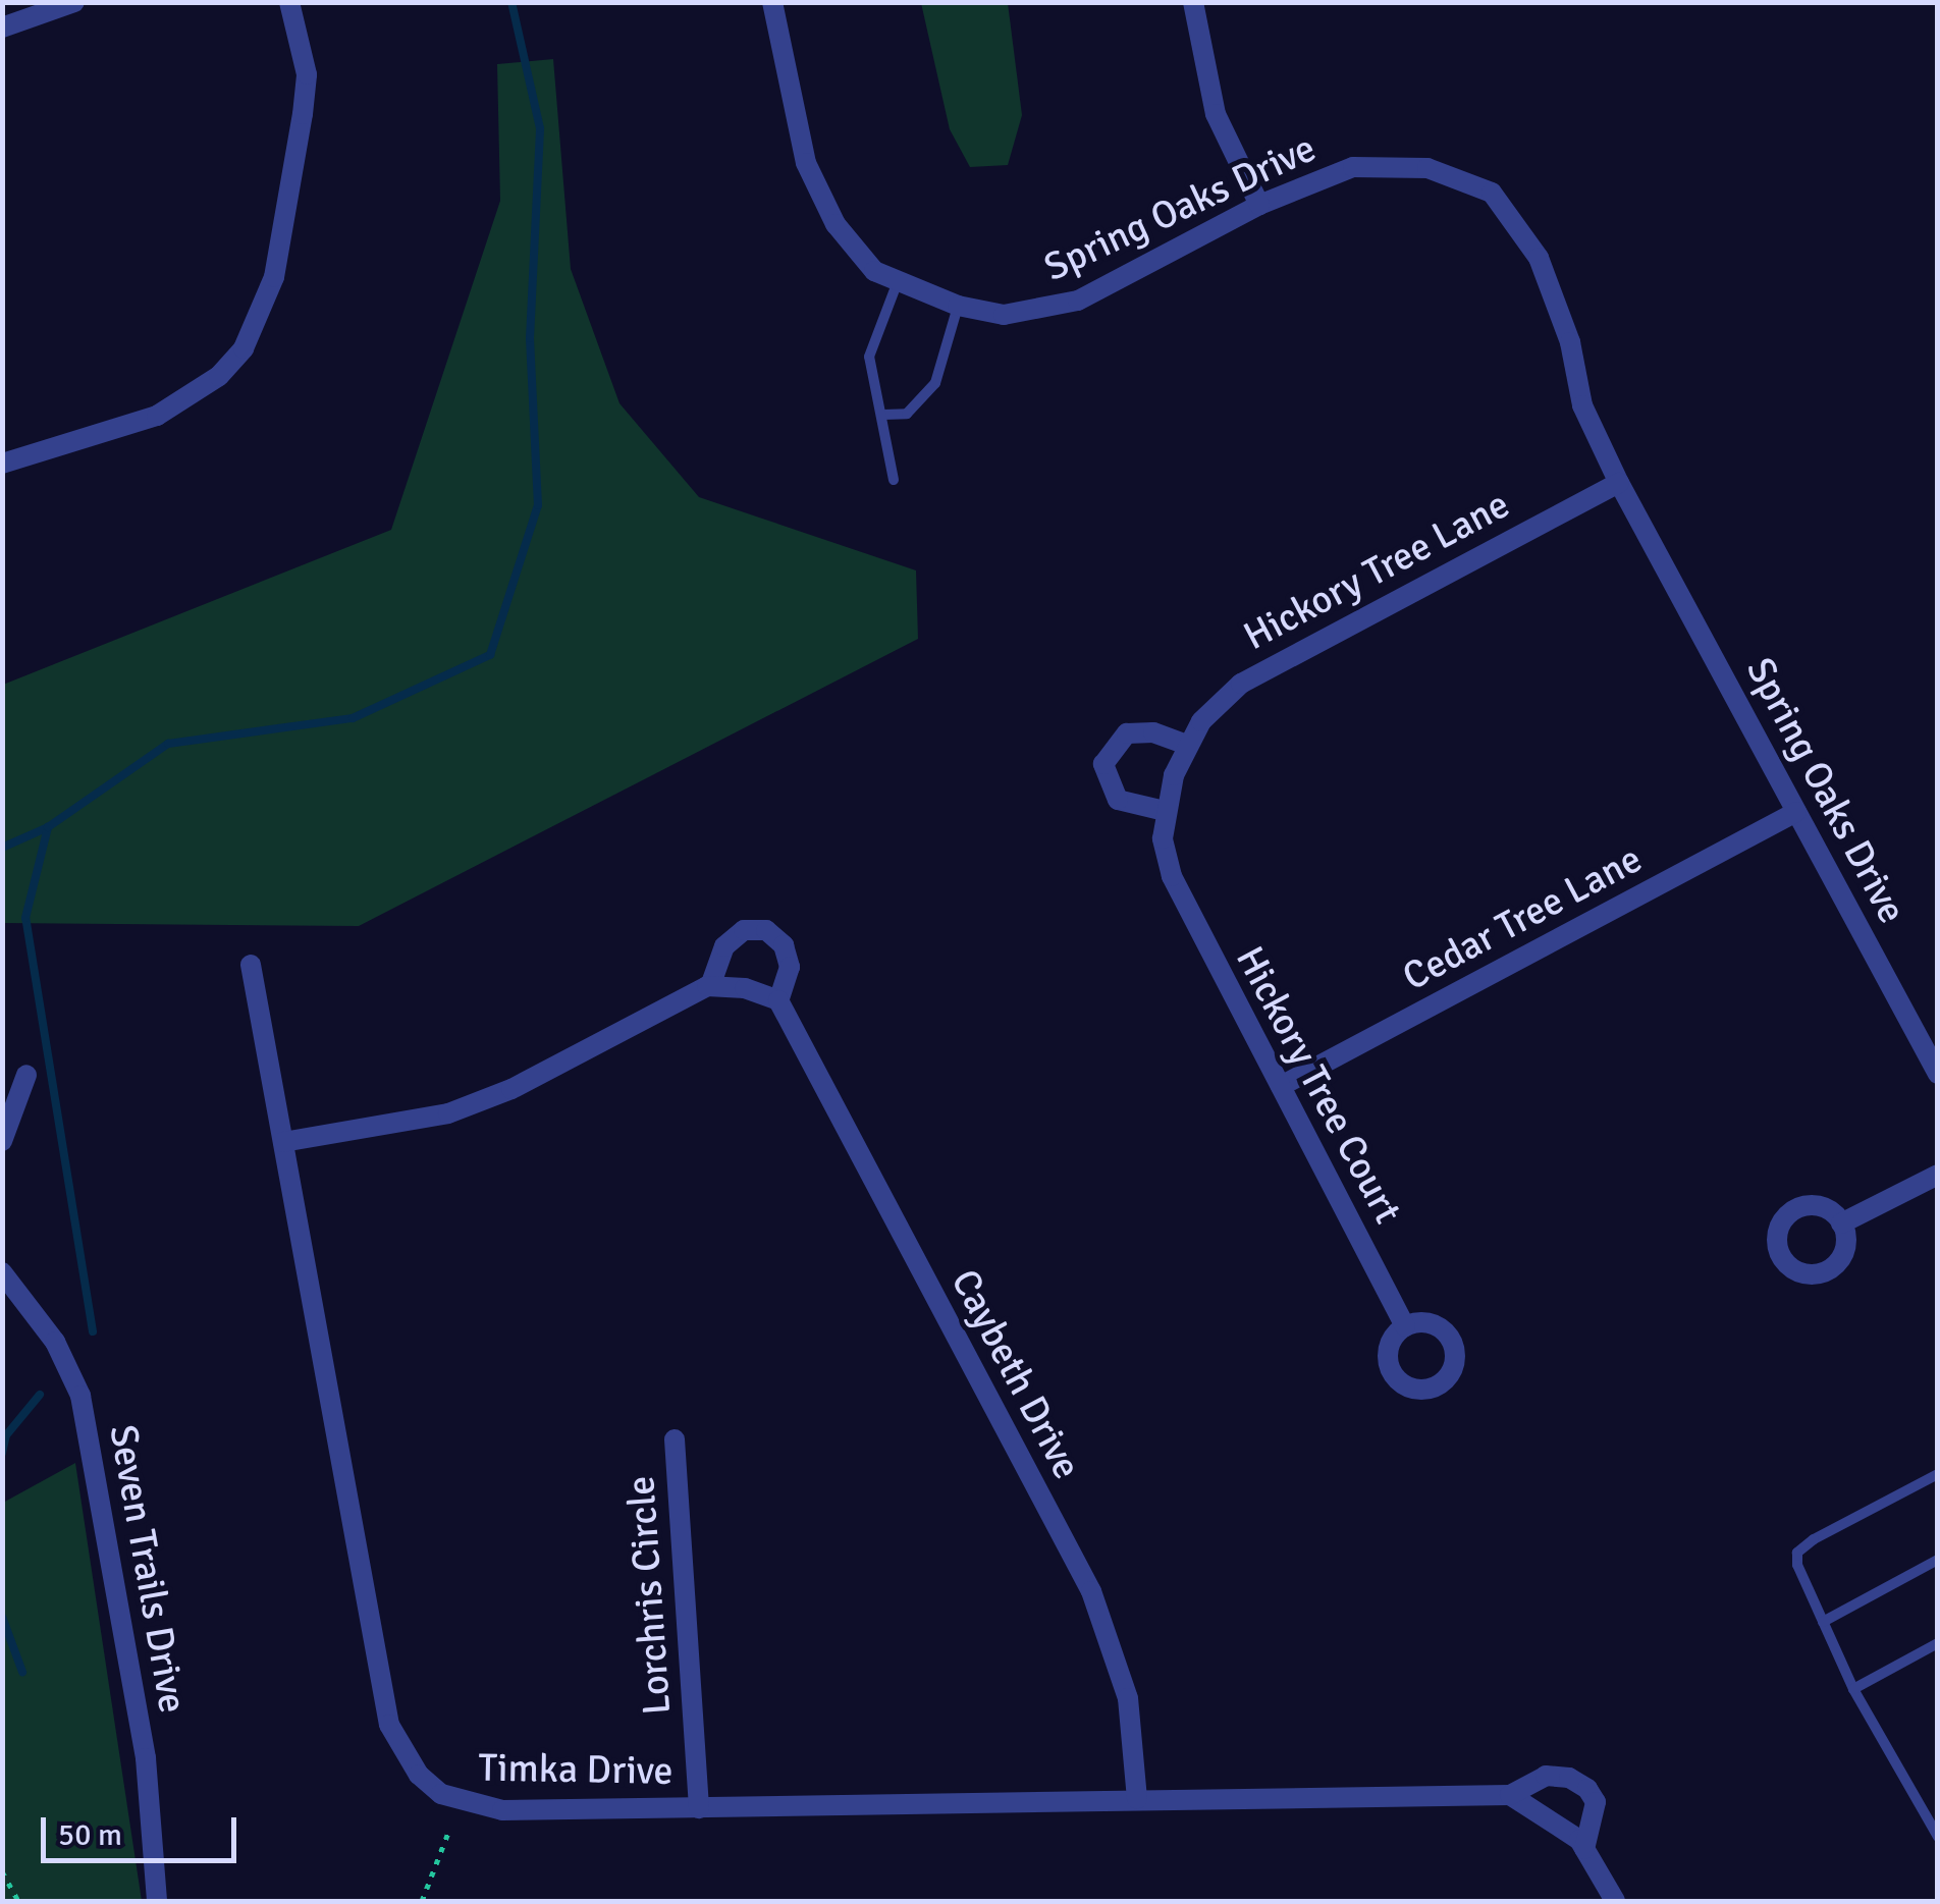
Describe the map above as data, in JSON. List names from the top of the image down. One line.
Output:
{"streets":{"street":["Spring Oaks Drive","Hickory Tree Lane","Cedar Tree Lane","Hickory Tree Court","Caybeth Drive","Seven Trails Drive","Lorchris Circle","Timka Drive"]},"crossings":[["Spring Oaks Drive","Hickory Tree Lane"],["Spring Oaks Drive","Cedar Tree Lane"],["Hickory Tree Lane","Hickory Tree Court"],["Cedar Tree Lane","Hickory Tree Court"],["Caybeth Drive","Timka Drive"],["Lorchris Circle","Timka Drive"]],"scale_bar":"50 m"}
